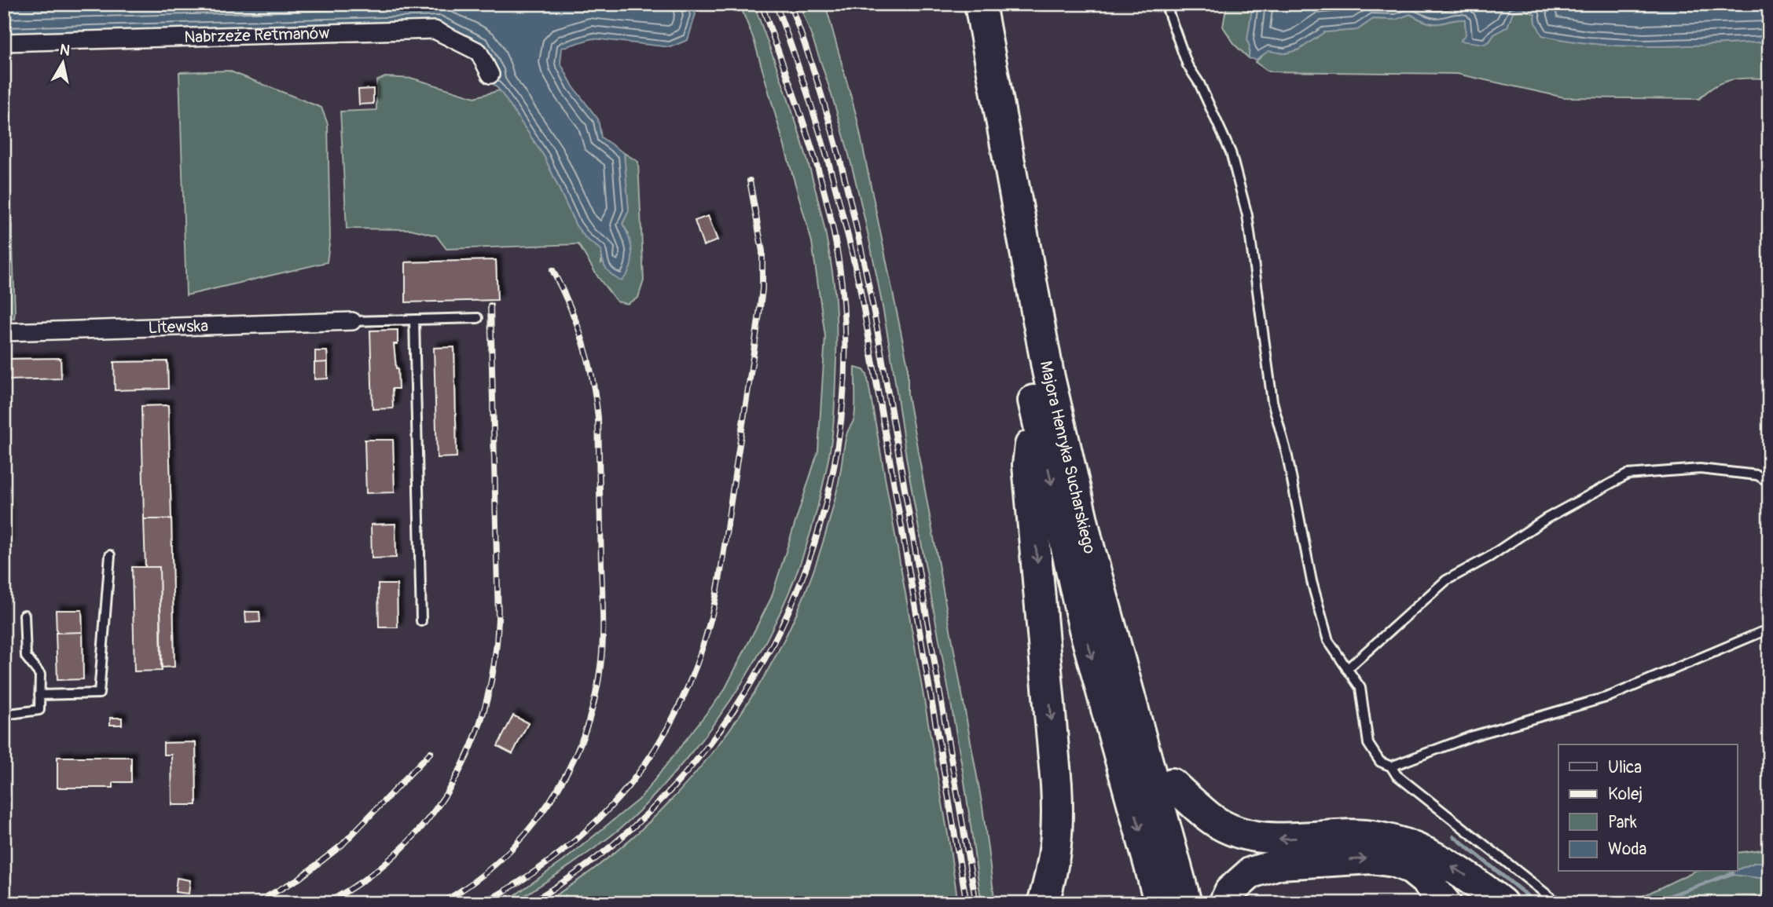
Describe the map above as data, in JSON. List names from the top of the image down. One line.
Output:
{"streets":{"highway":["Majora Henryka Sucharskiego"],"street":["Nabrzeże Retmanów","Litewska"]},"legend":["Ulica","Kolej","Park","Woda"],"north":"top"}
